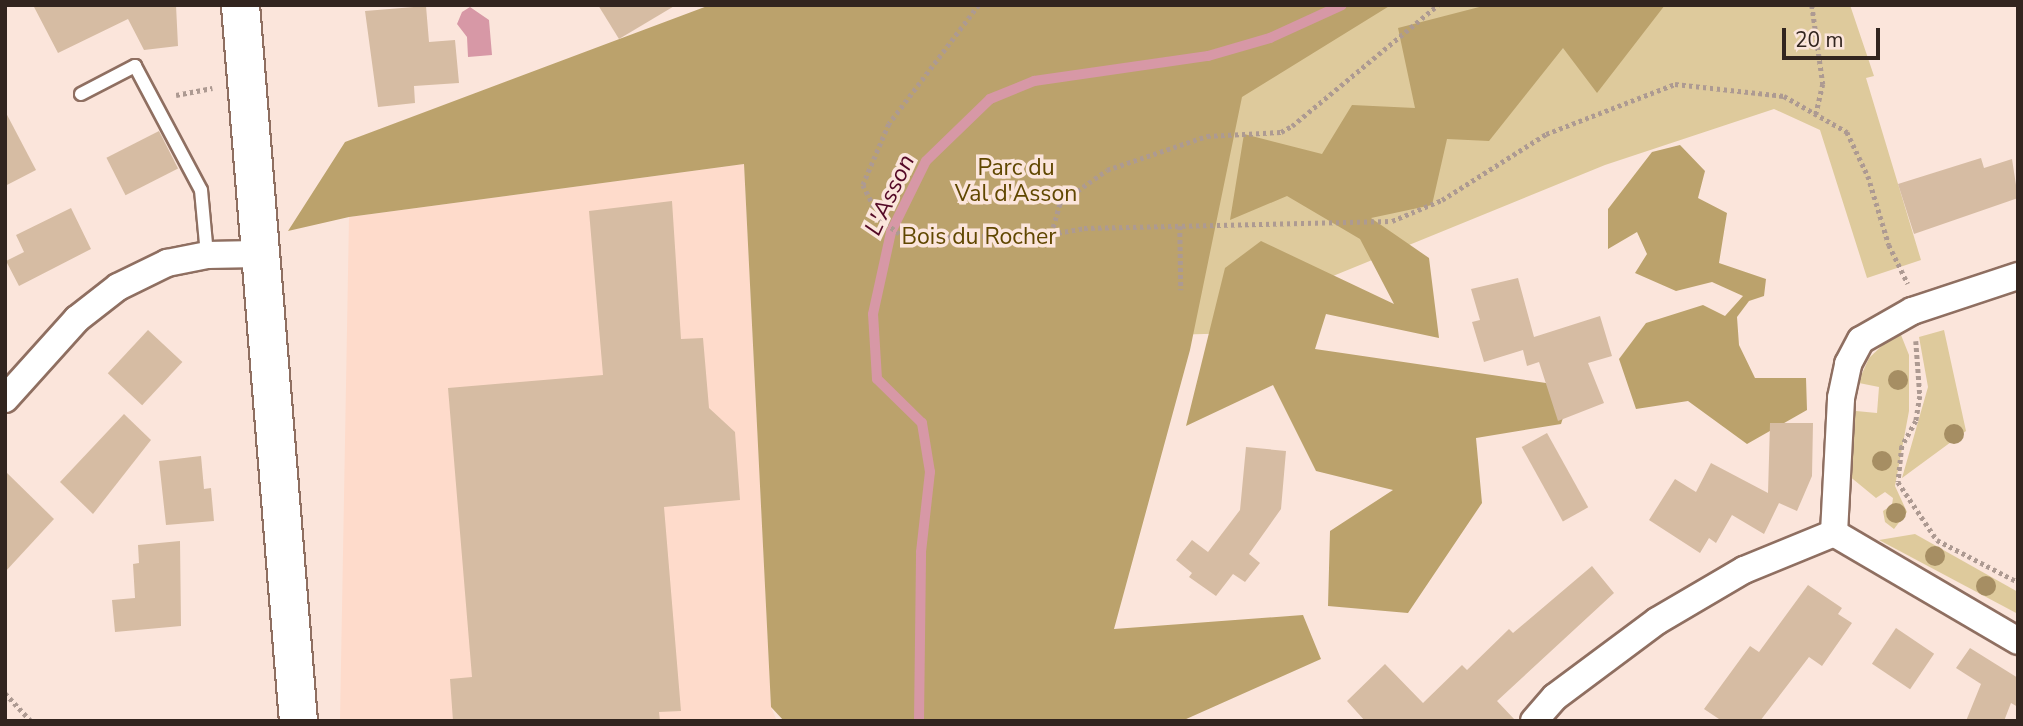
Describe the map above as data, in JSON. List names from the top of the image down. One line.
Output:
{"water":["L'Asson"],"parks":["Parc du Val d'Asson","Bois du Rocher"],"scale_bar":"20 m"}
